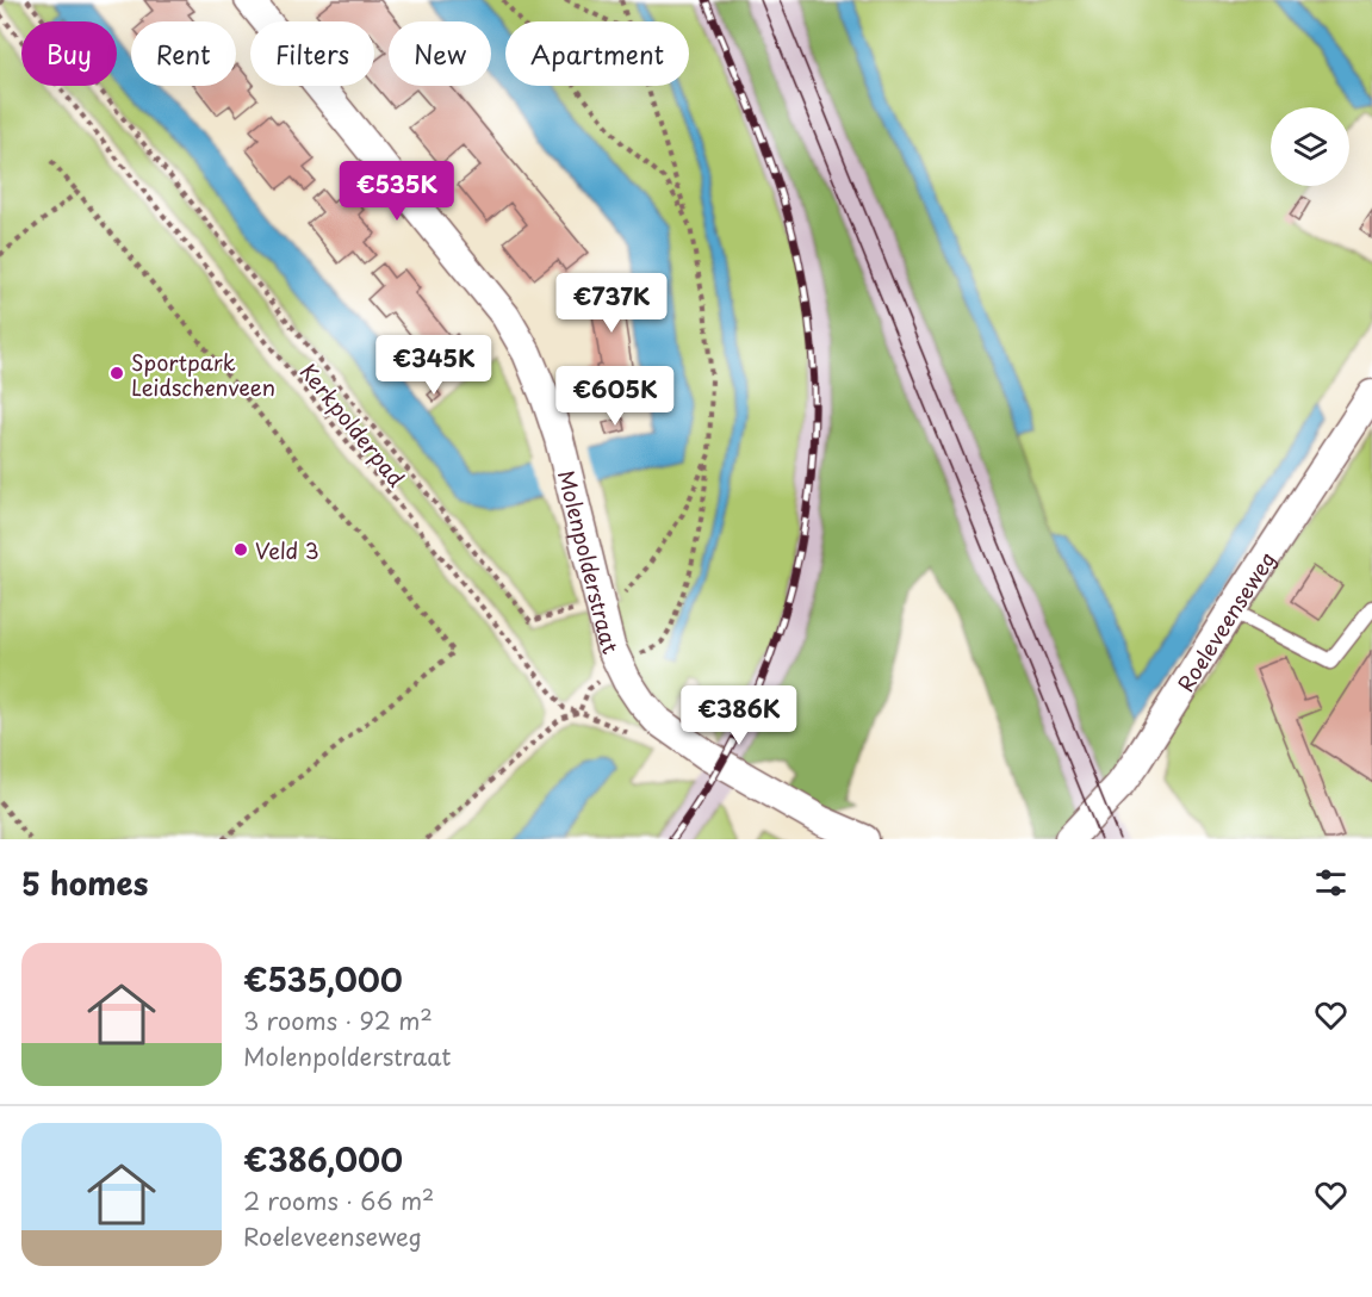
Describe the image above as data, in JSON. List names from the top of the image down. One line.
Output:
{"streets":{"street":["Molenpolderstraat","Roeleveenseweg"],"path":["Kerkpolderpad"]},"crossings":[["Kerkpolderpad","Molenpolderstraat"]],"places":["Sportpark Leidschenveen","Veld 3"],"page":{"chip":["Buy","Rent","Filters","New","Apartment"],"price":["€535K","€737K","€345K","€605K","€386K"],"heading":"5 homes","list":[{"name":"€535,000","note":"3 rooms · 92 m² · Molenpolderstraat"},{"name":"€386,000","note":"2 rooms · 66 m² · Roeleveenseweg"}]}}
